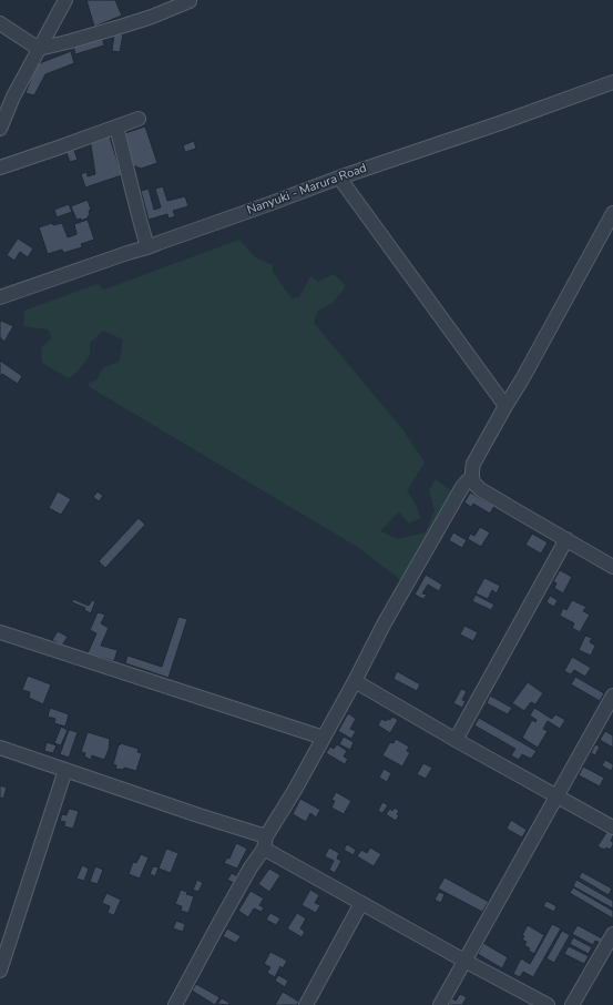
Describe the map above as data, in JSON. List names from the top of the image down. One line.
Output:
{"streets":{"street":["Nanyuki - Marura Road"]}}
